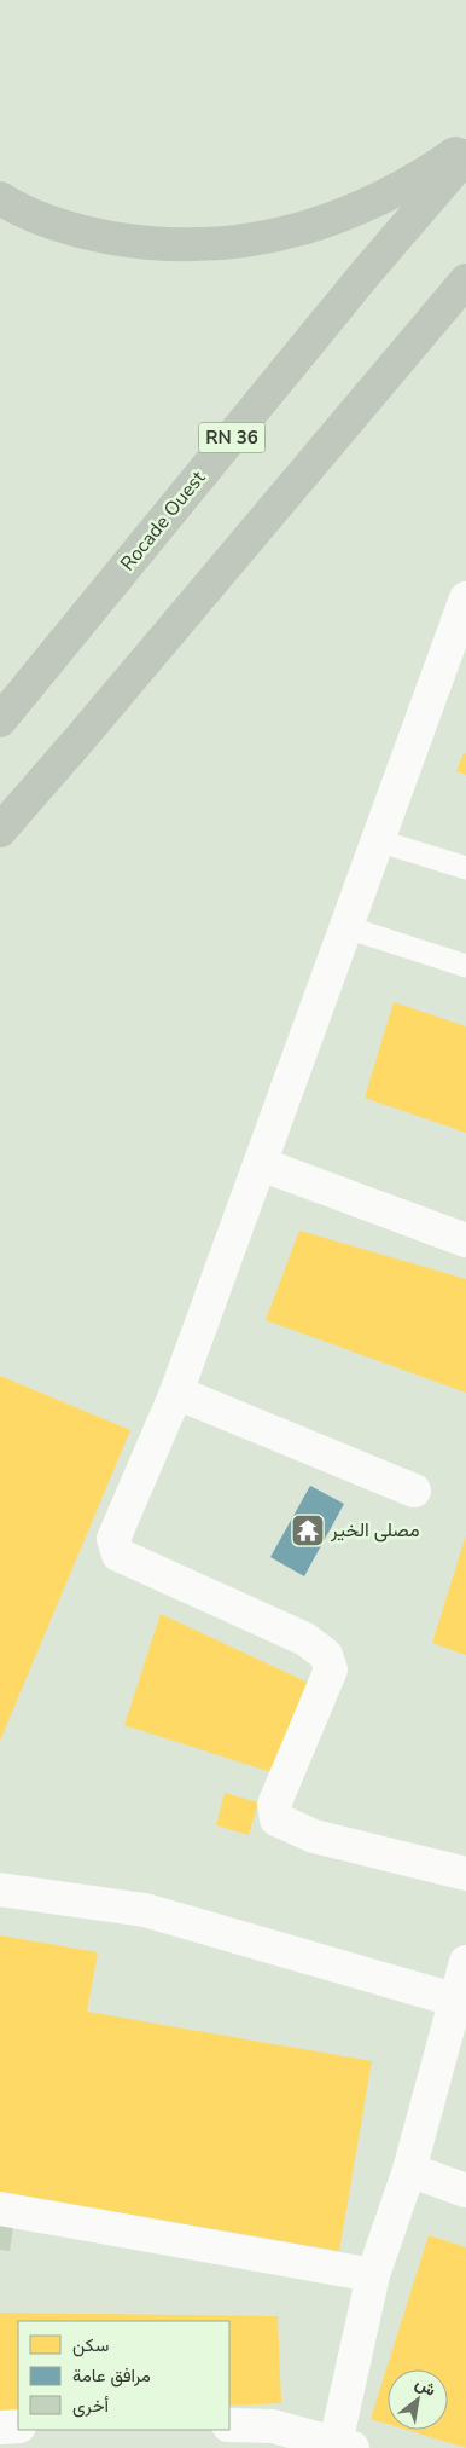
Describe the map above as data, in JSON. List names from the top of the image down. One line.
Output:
{"streets":{"highway":["RN 36","Rocade Ouest"]},"places":{"temple":["مصلى الخير"]},"legend":["سكن","مرافق عامة","أخرى"],"north":"top right"}
